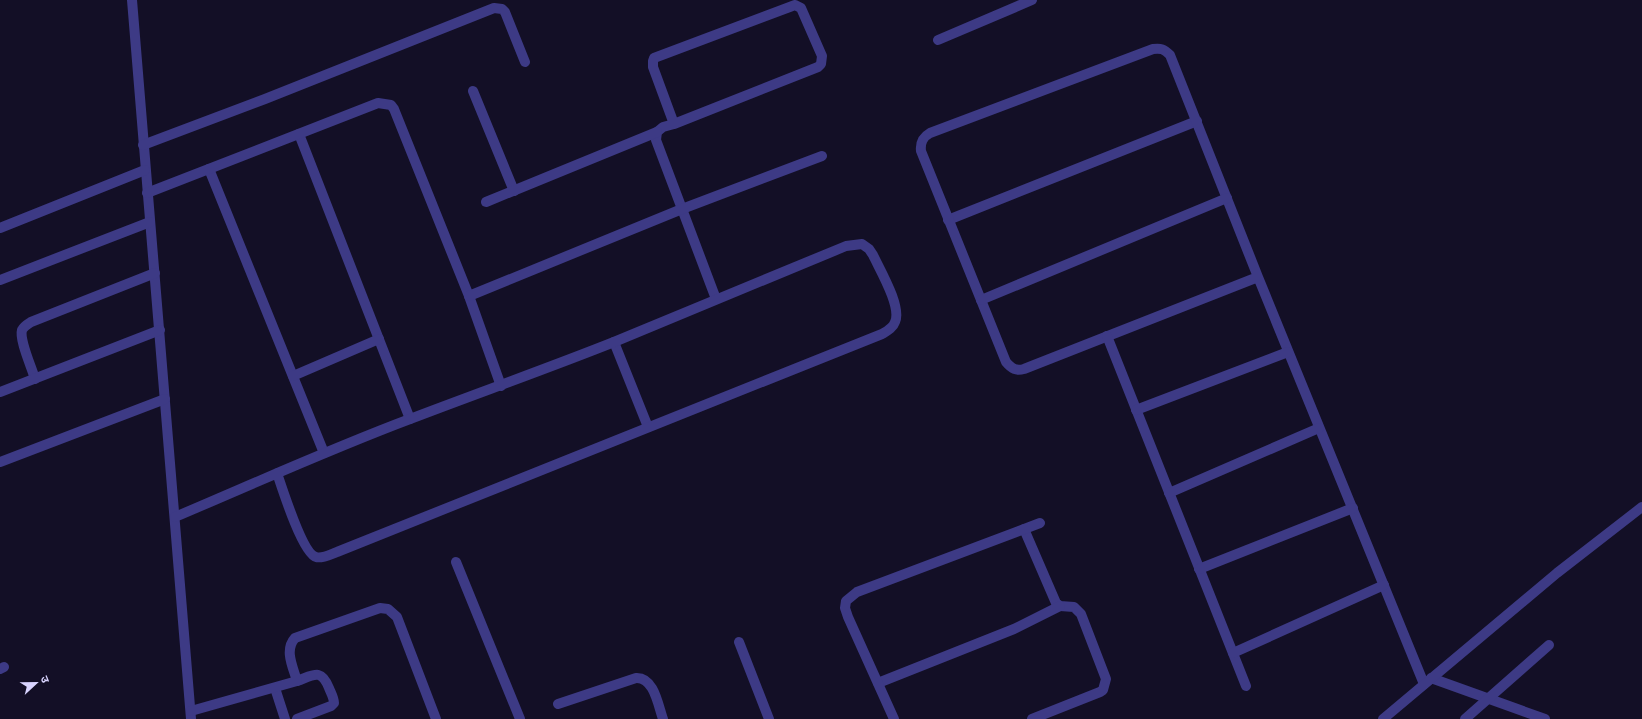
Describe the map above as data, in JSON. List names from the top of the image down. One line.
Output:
{"north":"right"}
